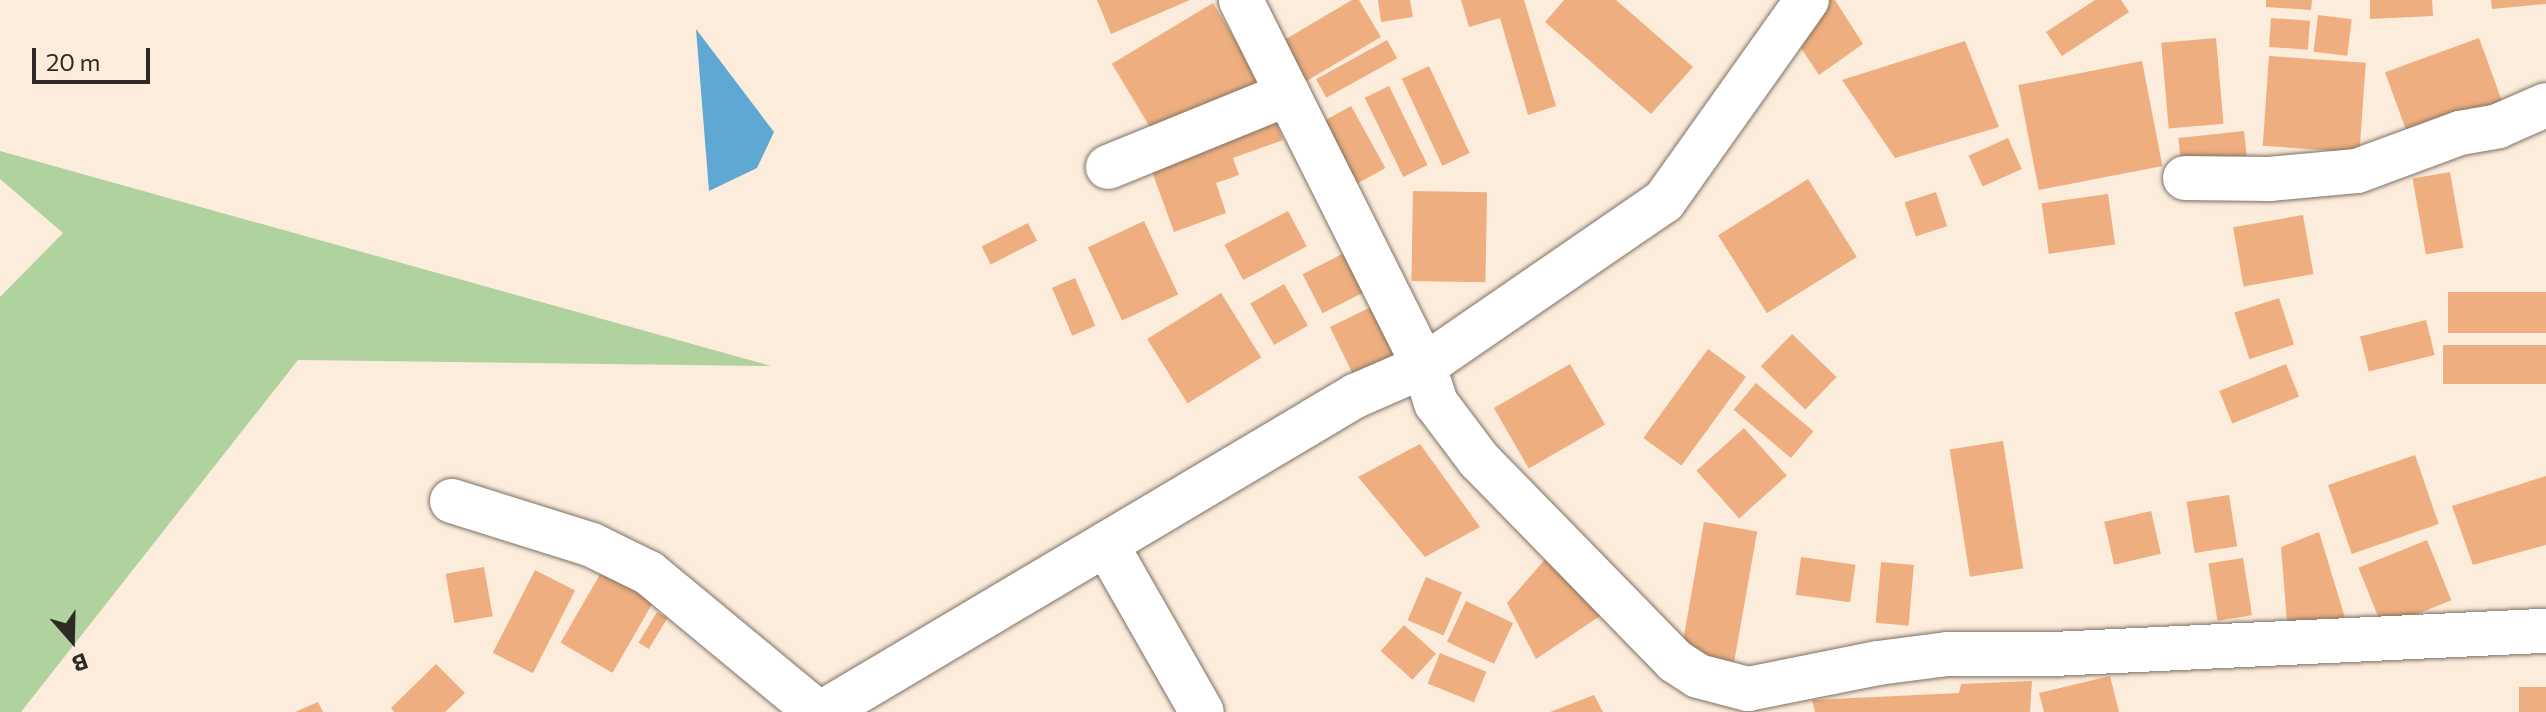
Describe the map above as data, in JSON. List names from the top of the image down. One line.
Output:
{"scale_bar":"20 m","north":"bottom"}
